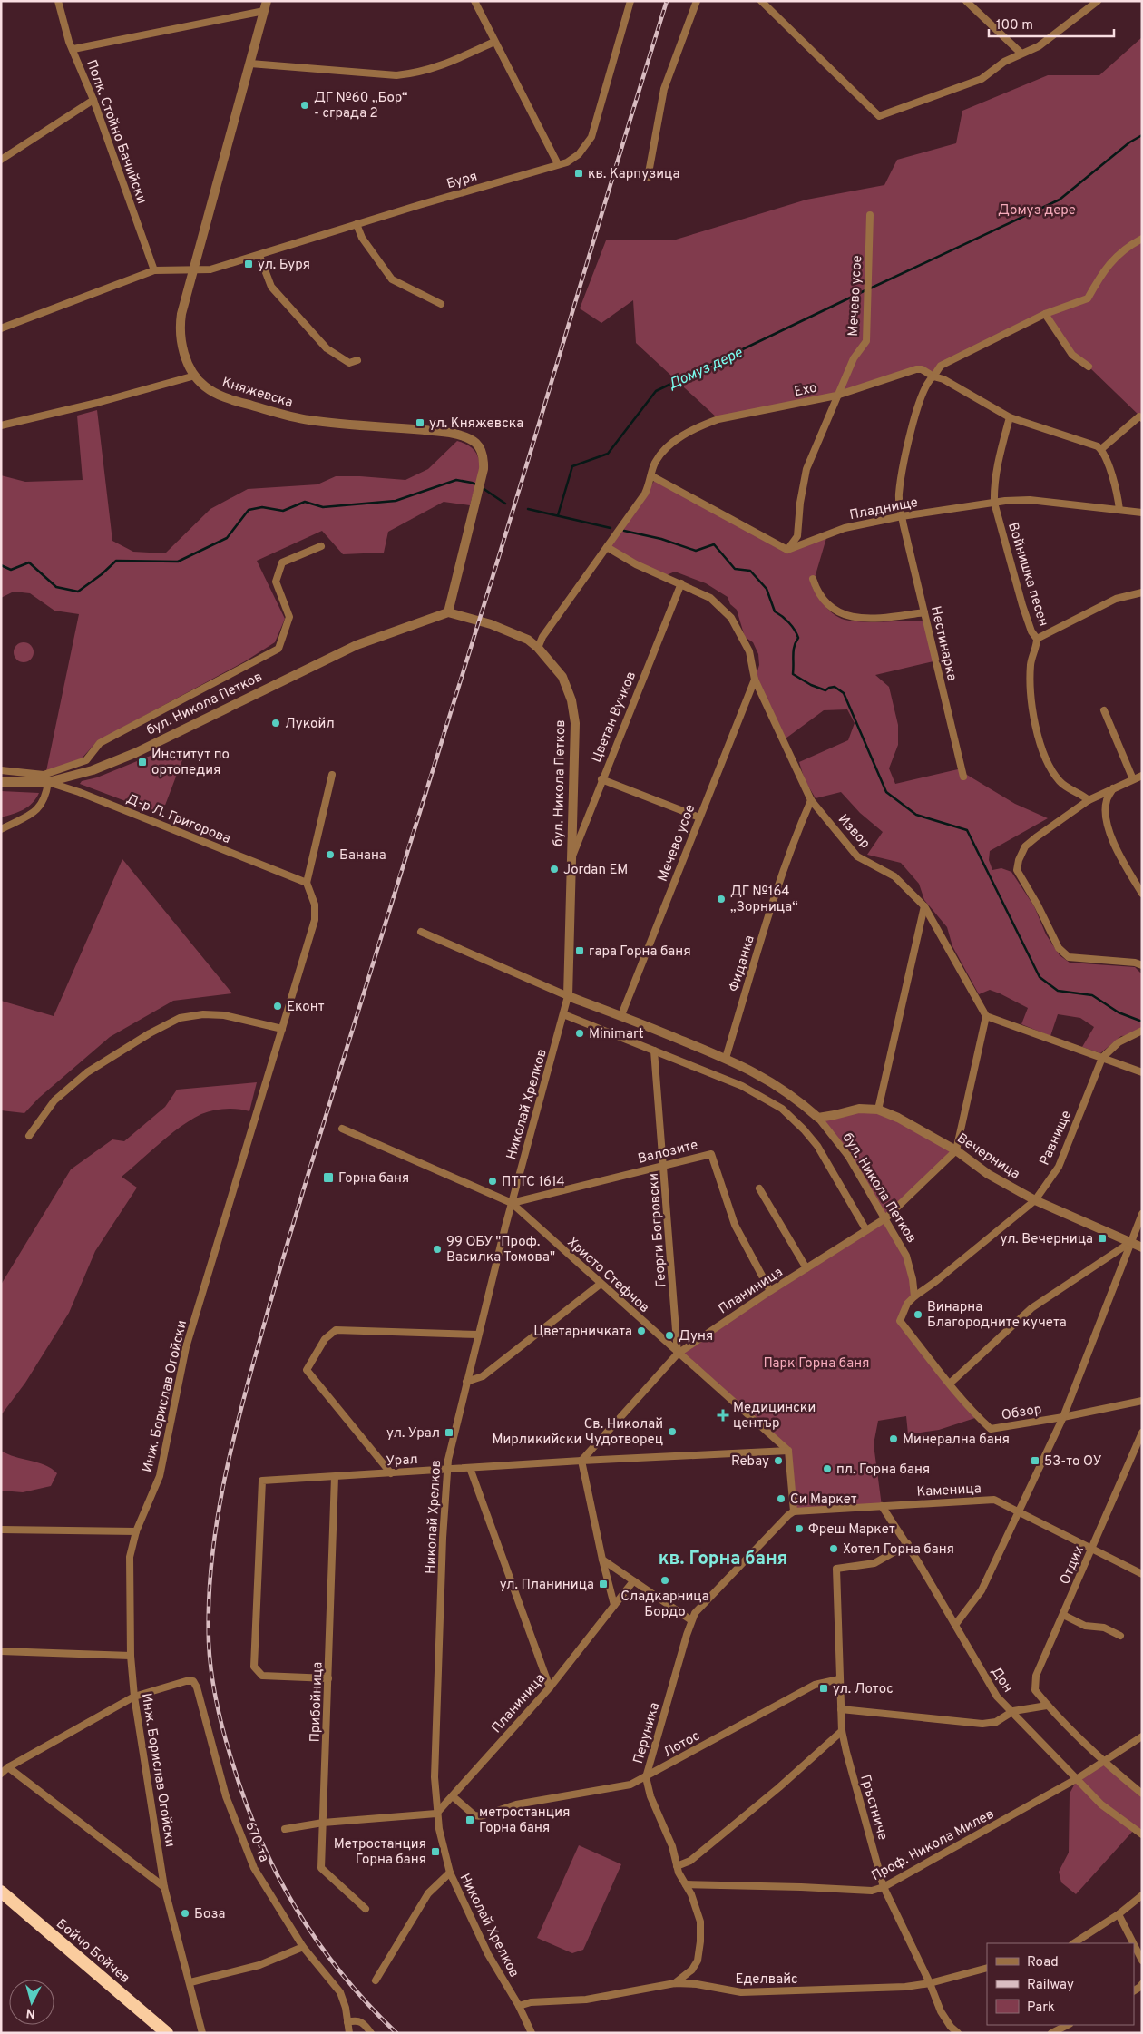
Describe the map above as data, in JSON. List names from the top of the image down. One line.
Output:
{"streets":{"highway":["Бойчо Бойчев"],"street":["Полк. Стойно Бачийски","Буря","Мечево усое","Ехо","Княжевска","Пладнище","Войнишка песен","Нестинарка","бул. Никола Петков","Цветан Вучков","Д-р Л. Григорова","Извор","Фиданка","Николай Хрелков","Равнище","Валозите","Вечерница","Георги Богровски","Христо Стефчов","Планиница","Инж. Борислав Огойски","Обзор","Урал","Каменица","Отдих","Дон","Прибойница","Перуника","Лотос","Гръстниче","670-та","Проф. Никола Милев","Еделвайс"]},"crossings":[["Полк. Стойно Бачийски","Буря"],["Буря","Княжевска"],["Мечево усое","Ехо"],["Мечево усое","Пладнище"],["Мечево усое","бул. Никола Петков"],["Мечево усое","Извор"],["Ехо","Войнишка песен"],["Ехо","Нестинарка"],["Ехо","бул. Никола Петков"],["Ехо","Извор"],["Княжевска","бул. Никола Петков"],["Пладнище","Войнишка песен"],["Пладнище","Нестинарка"],["бул. Никола Петков","Цветан Вучков"],["бул. Никола Петков","Д-р Л. Григорова"],["бул. Никола Петков","Фиданка"],["бул. Никола Петков","Николай Хрелков"],["бул. Никола Петков","Равнище"],["бул. Никола Петков","Вечерница"],["бул. Никола Петков","Планиница"],["Цветан Вучков","Извор"],["Д-р Л. Григорова","Инж. Борислав Огойски"],["Извор","Фиданка"],["Николай Хрелков","Валозите"],["Николай Хрелков","Христо Стефчов"],["Николай Хрелков","Планиница"],["Николай Хрелков","Урал"],["Николай Хрелков","Еделвайс"],["Равнище","Вечерница"],["Равнище","Обзор"],["Валозите","Георги Богровски"],["Валозите","Христо Стефчов"],["Валозите","Планиница"],["Вечерница","Планиница"],["Георги Богровски","Христо Стефчов"],["Георги Богровски","Планиница"],["Христо Стефчов","Планиница"],["Христо Стефчов","Урал"],["Планиница","Урал"],["Планиница","Лотос"],["Инж. Борислав Огойски","670-та"],["Урал","Прибойница"],["Каменица","Отдих"],["Каменица","Дон"],["Каменица","Перуника"],["Дон","Гръстниче"],["Дон","Проф. Никола Милев"],["Перуника","Лотос"],["Перуника","Проф. Никола Милев"],["Перуника","Еделвайс"],["Лотос","Гръстниче"],["Гръстниче","Проф. Никола Милев"],["Гръстниче","Еделвайс"]],"districts":["кв. Горна баня"],"water":["Домуз дере"],"parks":["Домуз дере","Парк Горна баня"],"places":{"other":["ДГ №60 „Бор“ - сграда 2","Лукойл","Банана","Jordan EM","ДГ №164 „Зорница“","Еконт","Minimart","ПТТС 1614","99 ОБУ \"Проф. Василка Томова\"","Винарна Благородните кучета","Цветарничката","Дуня","Св. Николай Мирликийски Чудотворец","Минерална баня","Rebay","пл. Горна баня","Си Маркет","Фреш Маркет","Хотел Горна баня","Сладкарница Бордо","Боза"],"transit":["кв. Карпузица","ул. Буря","ул. Княжевска","Институт по ортопедия","гара Горна баня","Горна баня","ул. Вечерница","ул. Урал","53-то ОУ","ул. Планиница","ул. Лотос","метростанция Горна баня","Метростанция Горна баня"],"health":["Медицински център"]},"legend":["Road","Railway","Park"],"scale_bar":"100 m","north":"bottom"}
